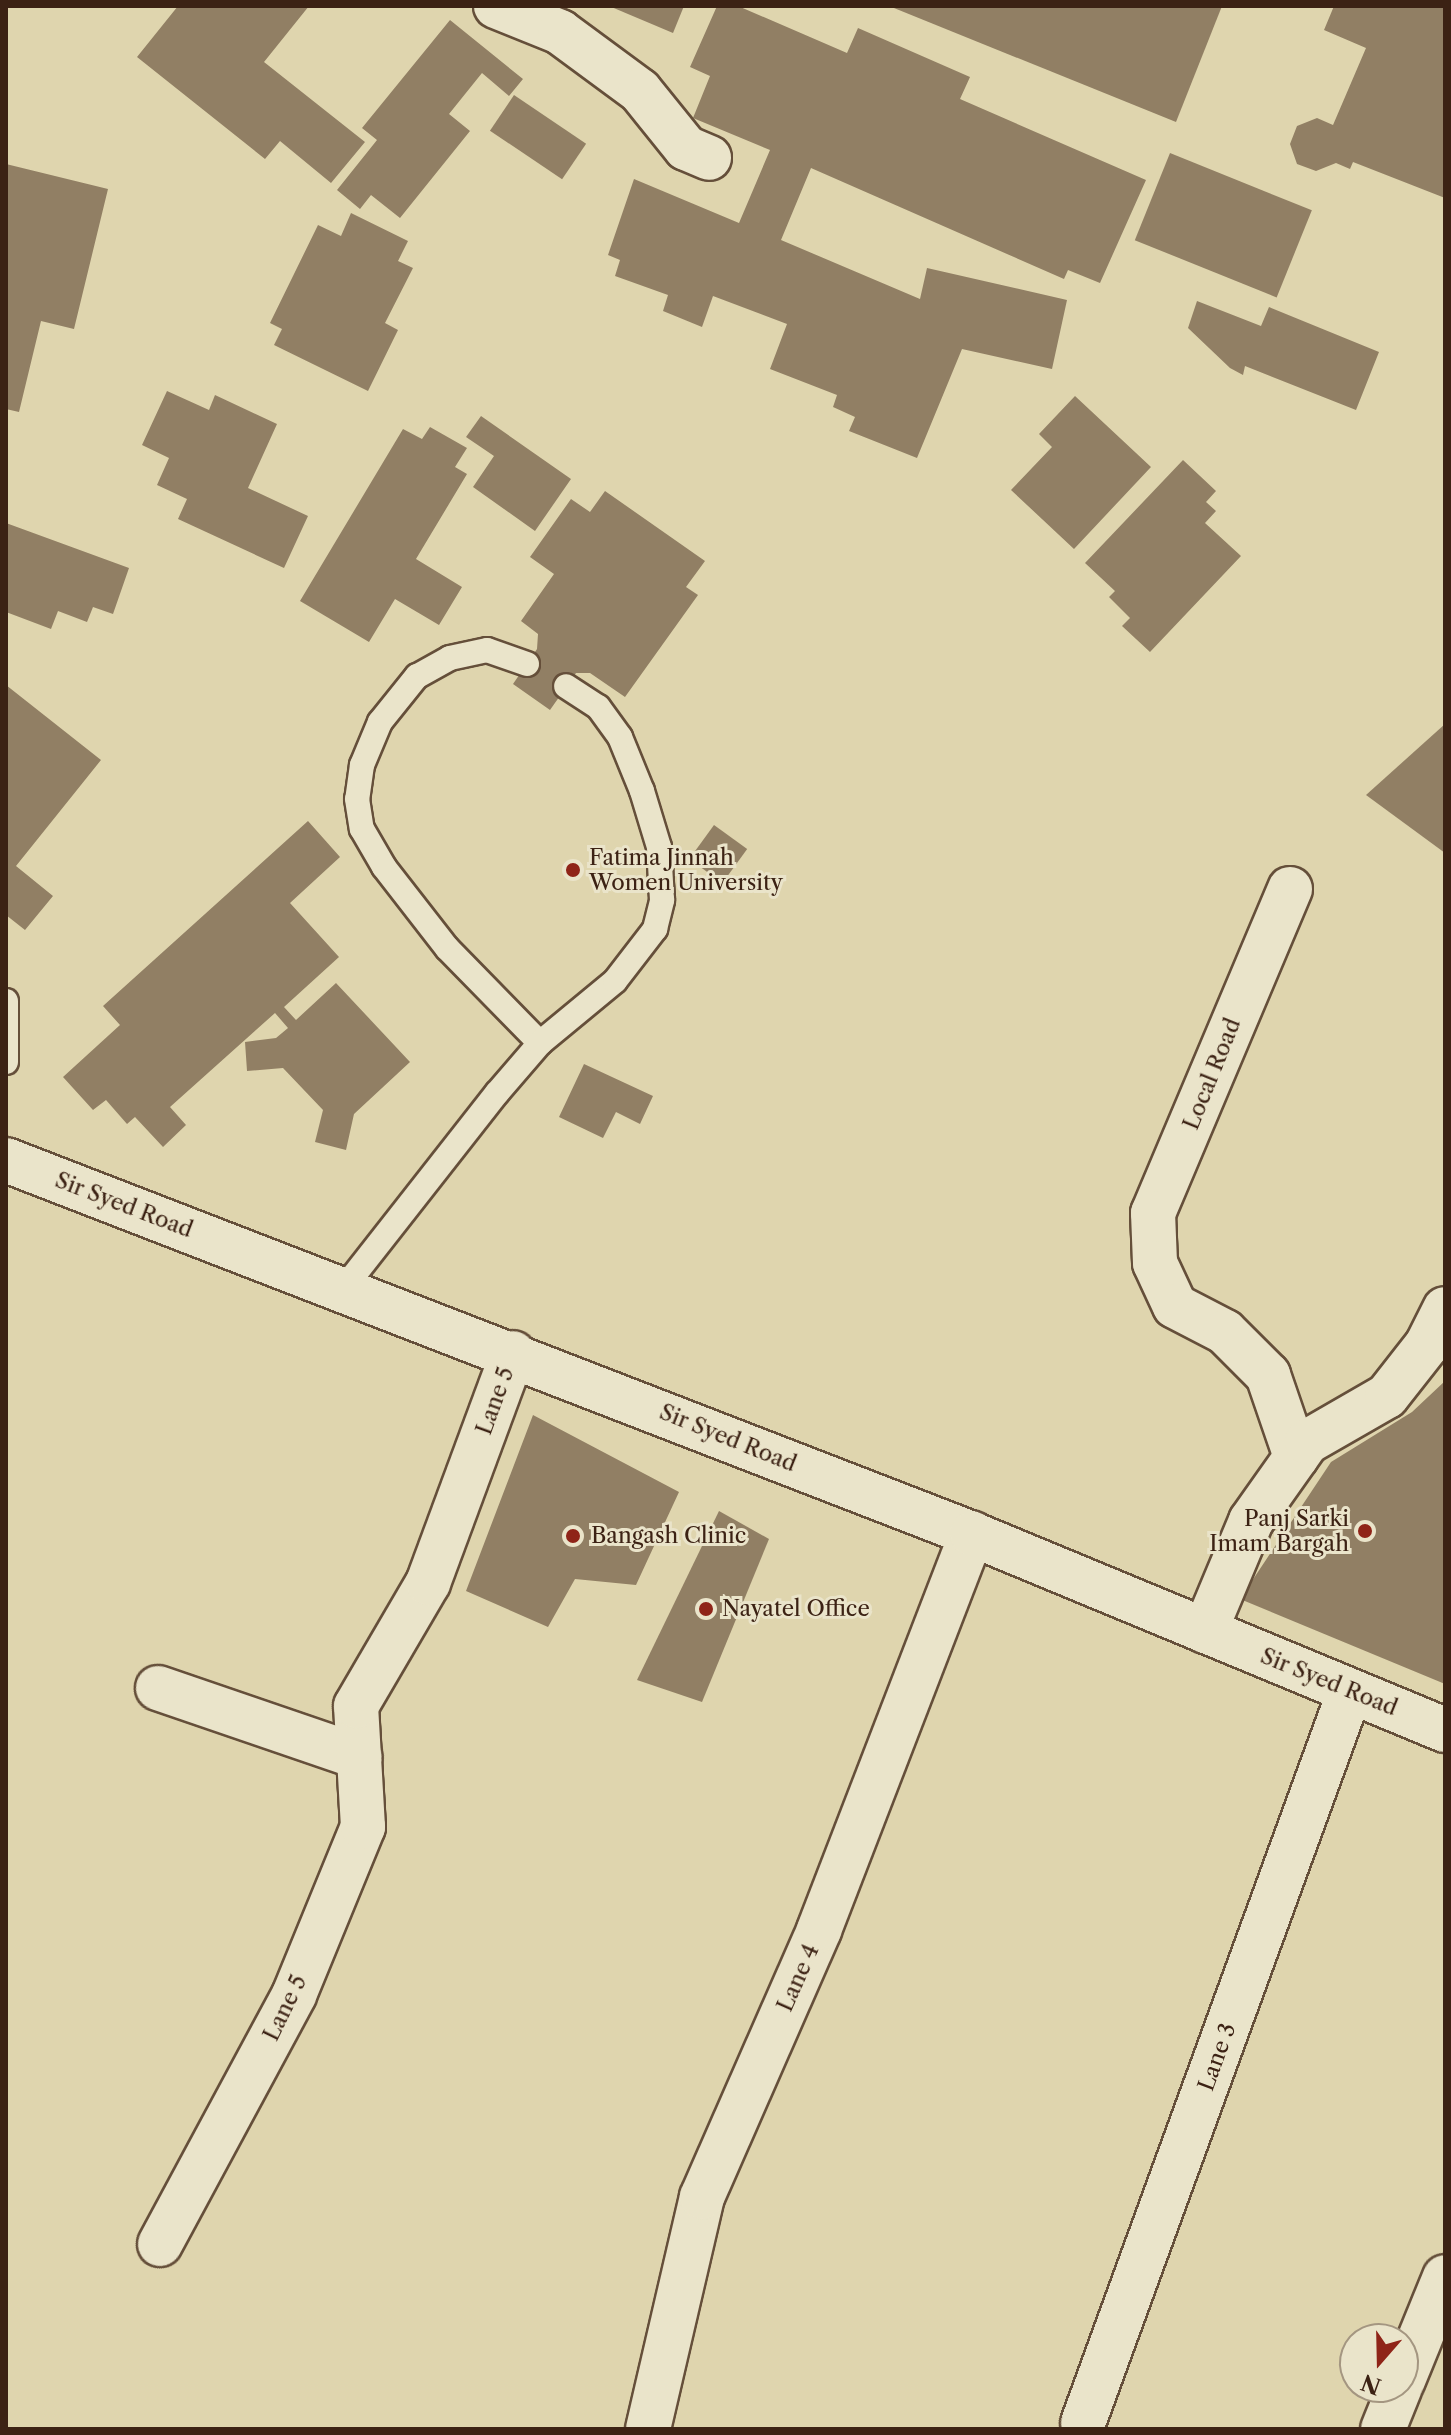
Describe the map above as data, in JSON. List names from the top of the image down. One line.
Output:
{"streets":{"street":["Local Road","Sir Syed Road","Lane 5","Lane 4","Lane 3"]},"crossings":[["Sir Syed Road","Lane 5"],["Sir Syed Road","Lane 4"],["Sir Syed Road","Lane 3"]],"places":["Fatima Jinnah Women University","Panj Sarki Imam Bargah","Bangash Clinic","Nayatel Office"],"north":"bottom"}
